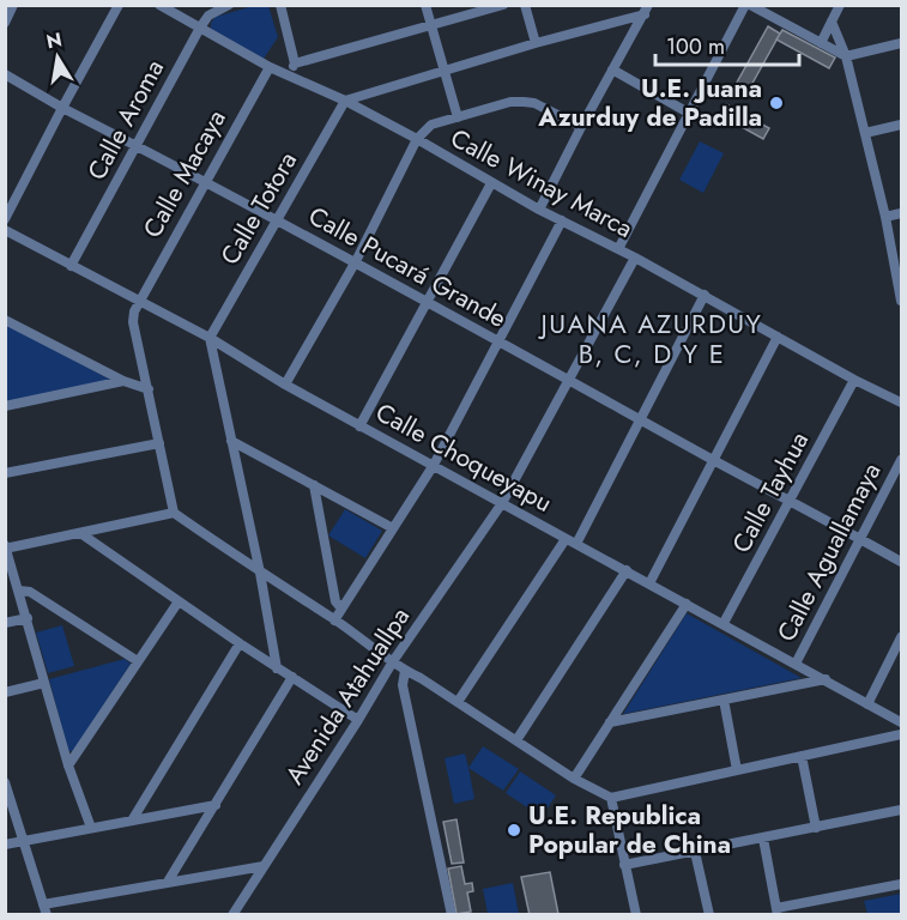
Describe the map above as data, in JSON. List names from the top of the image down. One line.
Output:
{"streets":{"street":["Calle Aroma","Calle Macaya","Calle Winay Marca","Calle Totora","Calle Pucará Grande","Calle Choqueyapu","Calle Tayhua","Calle Aguallamaya","Avenida Atahuallpa"]},"crossings":[["Calle Aroma","Calle Winay Marca"],["Calle Aroma","Calle Pucará Grande"],["Calle Aroma","Calle Choqueyapu"],["Calle Macaya","Calle Winay Marca"],["Calle Macaya","Calle Pucará Grande"],["Calle Macaya","Calle Choqueyapu"],["Calle Winay Marca","Calle Totora"],["Calle Winay Marca","Calle Tayhua"],["Calle Winay Marca","Avenida Atahuallpa"],["Calle Totora","Calle Pucará Grande"],["Calle Totora","Calle Choqueyapu"],["Calle Pucará Grande","Calle Tayhua"],["Calle Pucará Grande","Calle Aguallamaya"],["Calle Pucará Grande","Avenida Atahuallpa"],["Calle Choqueyapu","Calle Tayhua"],["Calle Choqueyapu","Calle Aguallamaya"],["Calle Choqueyapu","Avenida Atahuallpa"]],"districts":["JUANA AZURDUY B, C, D Y E"],"places":["U.E. Juana Azurduy de Padilla","U.E. Republica Popular de China"],"scale_bar":"100 m","north":"top"}
